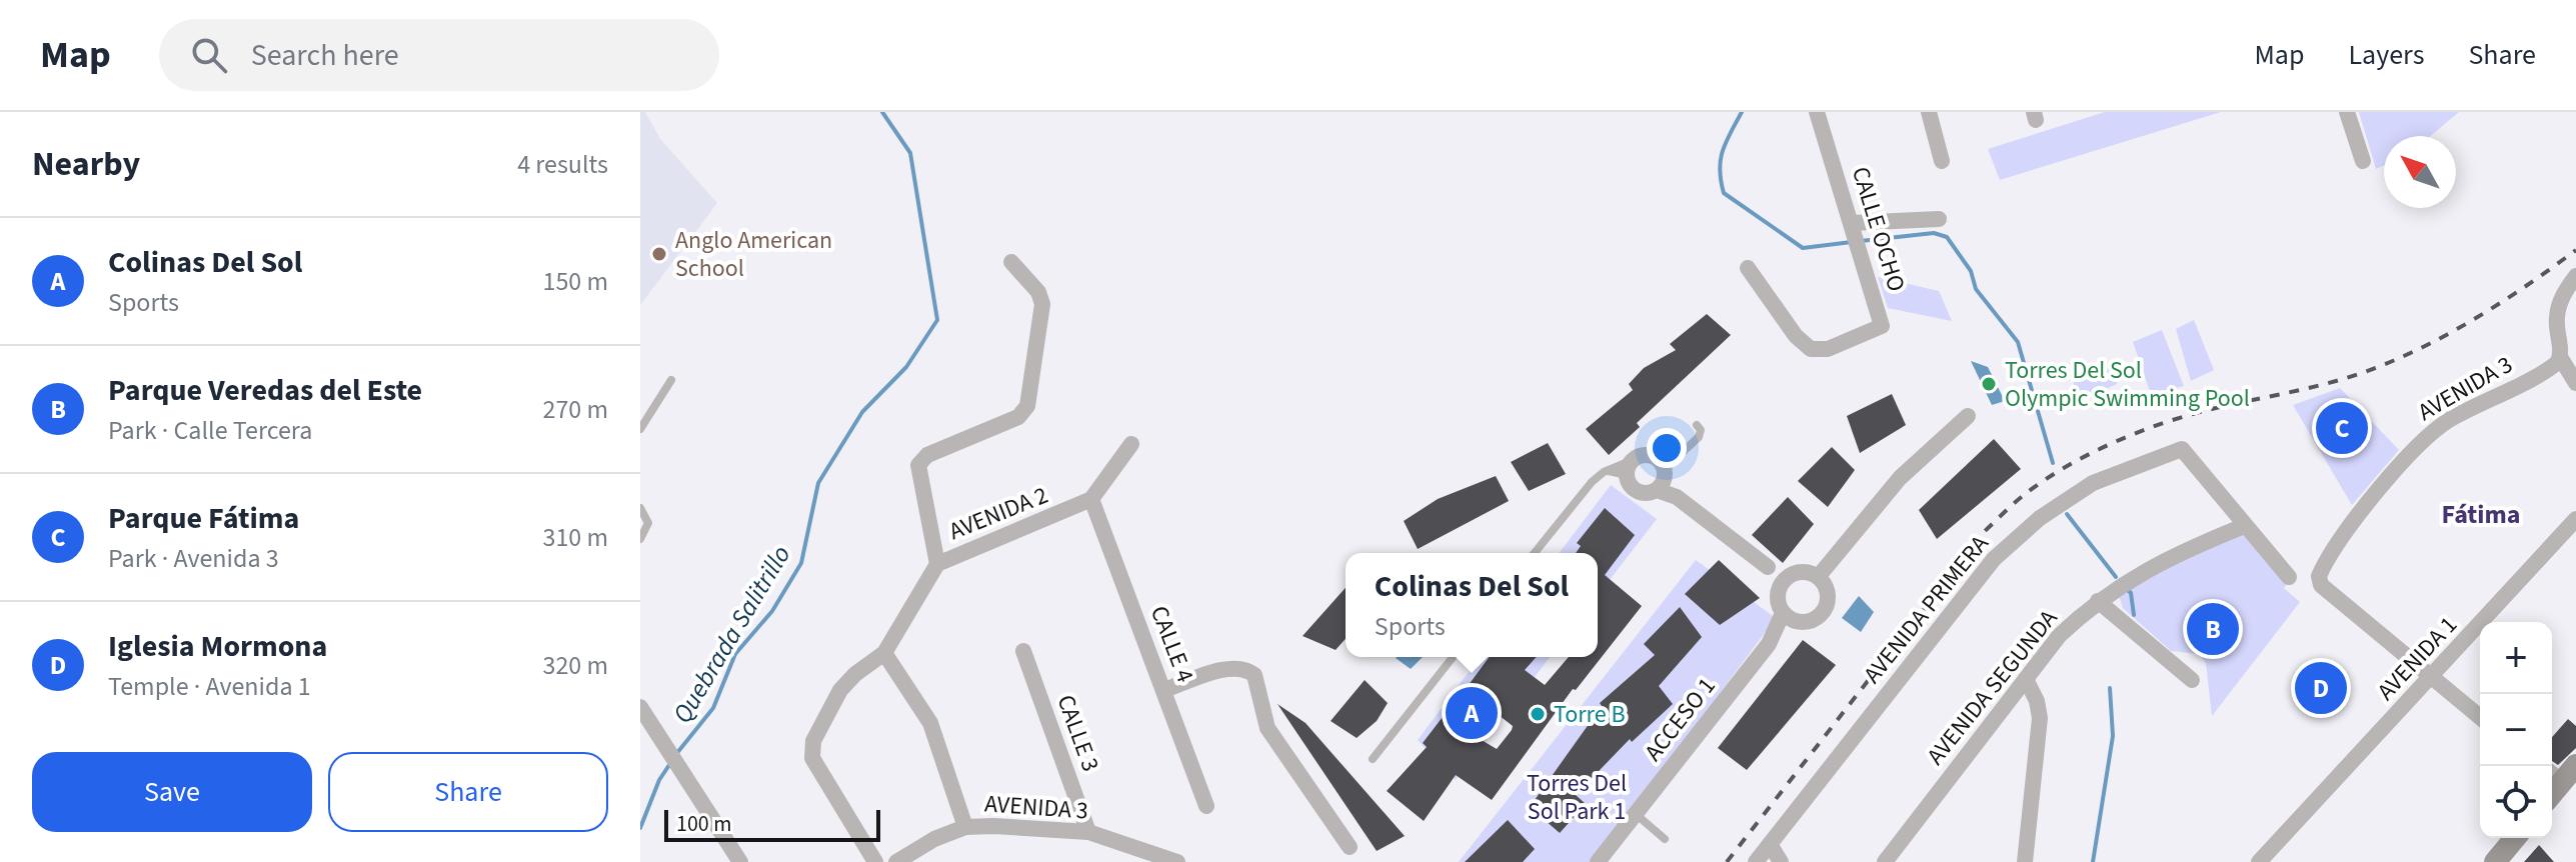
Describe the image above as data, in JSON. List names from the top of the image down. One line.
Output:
{"streets":{"street":["CALLE OCHO","AVENIDA 3","AVENIDA 2","AVENIDA PRIMERA","CALLE 4","AVENIDA 1","AVENIDA SEGUNDA","ACCESO 1","CALLE 3"]},"crossings":[["AVENIDA 3","AVENIDA 1"],["AVENIDA 3","CALLE 3"],["AVENIDA 2","CALLE 4"],["AVENIDA PRIMERA","AVENIDA SEGUNDA"]],"districts":["Fátima"],"water":["Quebrada Salitrillo"],"parks":["Torres Del Sol Park 1"],"places":["Anglo American School","Torres Del Sol Olympic Swimming Pool","Torre B"],"scale_bar":"100 m","north":"top left","page":{"header":"Map","search":"Search here","nav":["Map","Layers","Share"],"heading":["Nearby","4 results"],"list":[{"mark":"A","name":"Colinas Del Sol","note":"Sports","value":"150 m"},{"mark":"B","name":"Parque Veredas del Este","note":"Park · Calle Tercera","value":"270 m"},{"mark":"C","name":"Parque Fátima","note":"Park · Avenida 3","value":"310 m"},{"mark":"D","name":"Iglesia Mormona","note":"Temple · Avenida 1","value":"320 m"}],"pins":["C","B","D","A"],"popup":["Colinas Del Sol","Sports"],"map_buttons":["+","−"],"buttons":["Save","Share"],"scale":"100 m"}}
